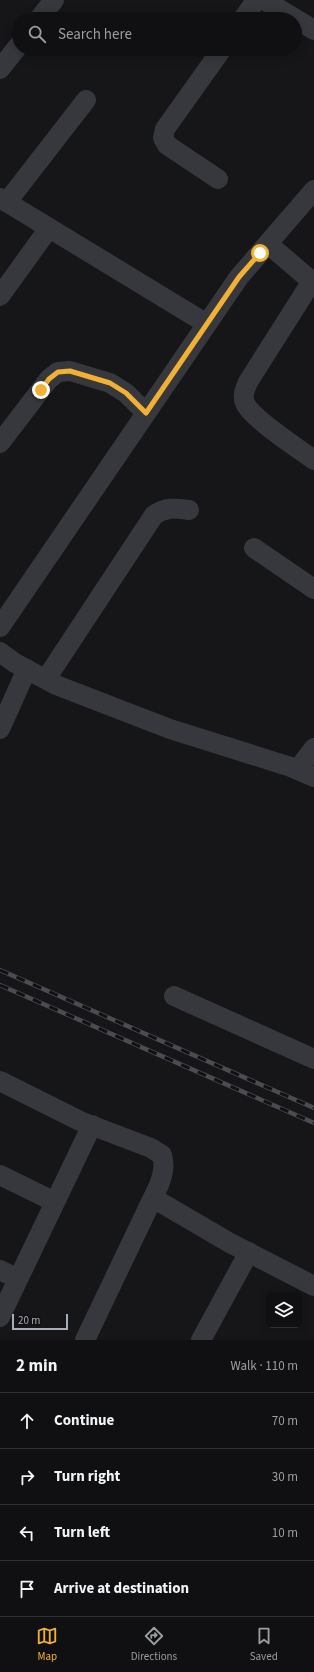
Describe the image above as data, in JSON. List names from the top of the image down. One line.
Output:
{"scale_bar":"20 m","page":{"search":"Search here","scale":"20 m","heading":["2 min","Walk · 110 m"],"list":[["Continue","70 m"],["Turn right","30 m"],["Turn left","10 m"],"Arrive at destination"],"nav":["Map","Directions","Saved"]}}
